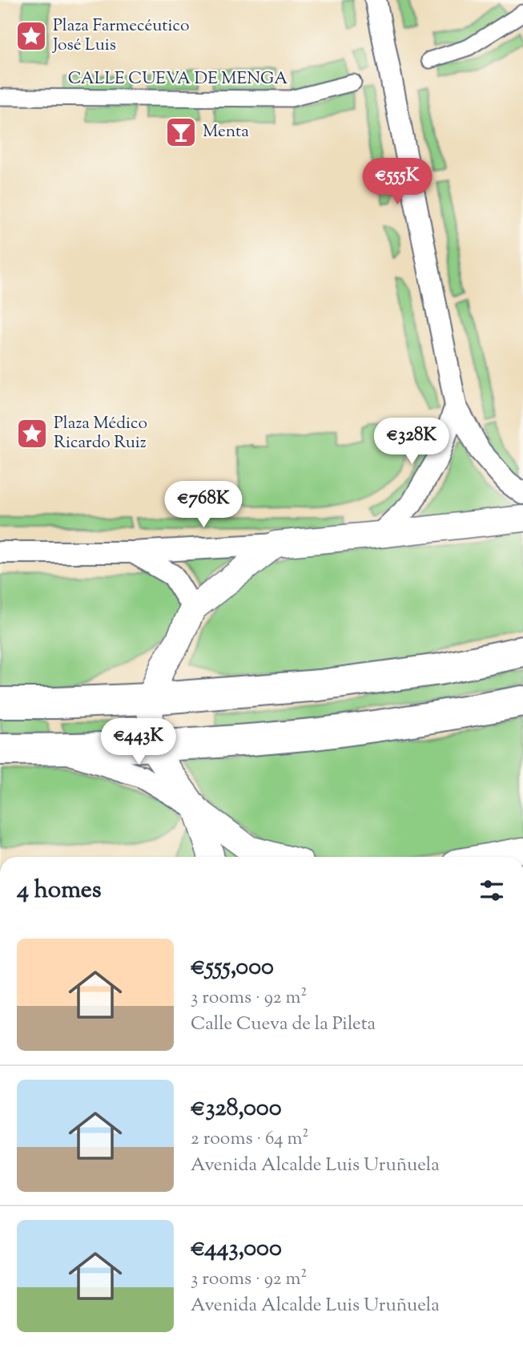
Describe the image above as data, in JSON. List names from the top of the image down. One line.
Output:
{"streets":{"street":["CALLE CUEVA DE MENGA"]},"places":{"place":["Plaza Farmecéutico José Luis","Plaza Médico Ricardo Ruiz"],"bar":["Menta"]},"page":{"price":["€555K","€328K","€768K","€443K"],"heading":"4 homes","list":[{"name":"€555,000","note":"3 rooms · 92 m² · Calle Cueva de la Pileta"},{"name":"€328,000","note":"2 rooms · 64 m² · Avenida Alcalde Luis Uruñuela"},{"name":"€443,000","note":"3 rooms · 92 m² · Avenida Alcalde Luis Uruñuela"}]}}
